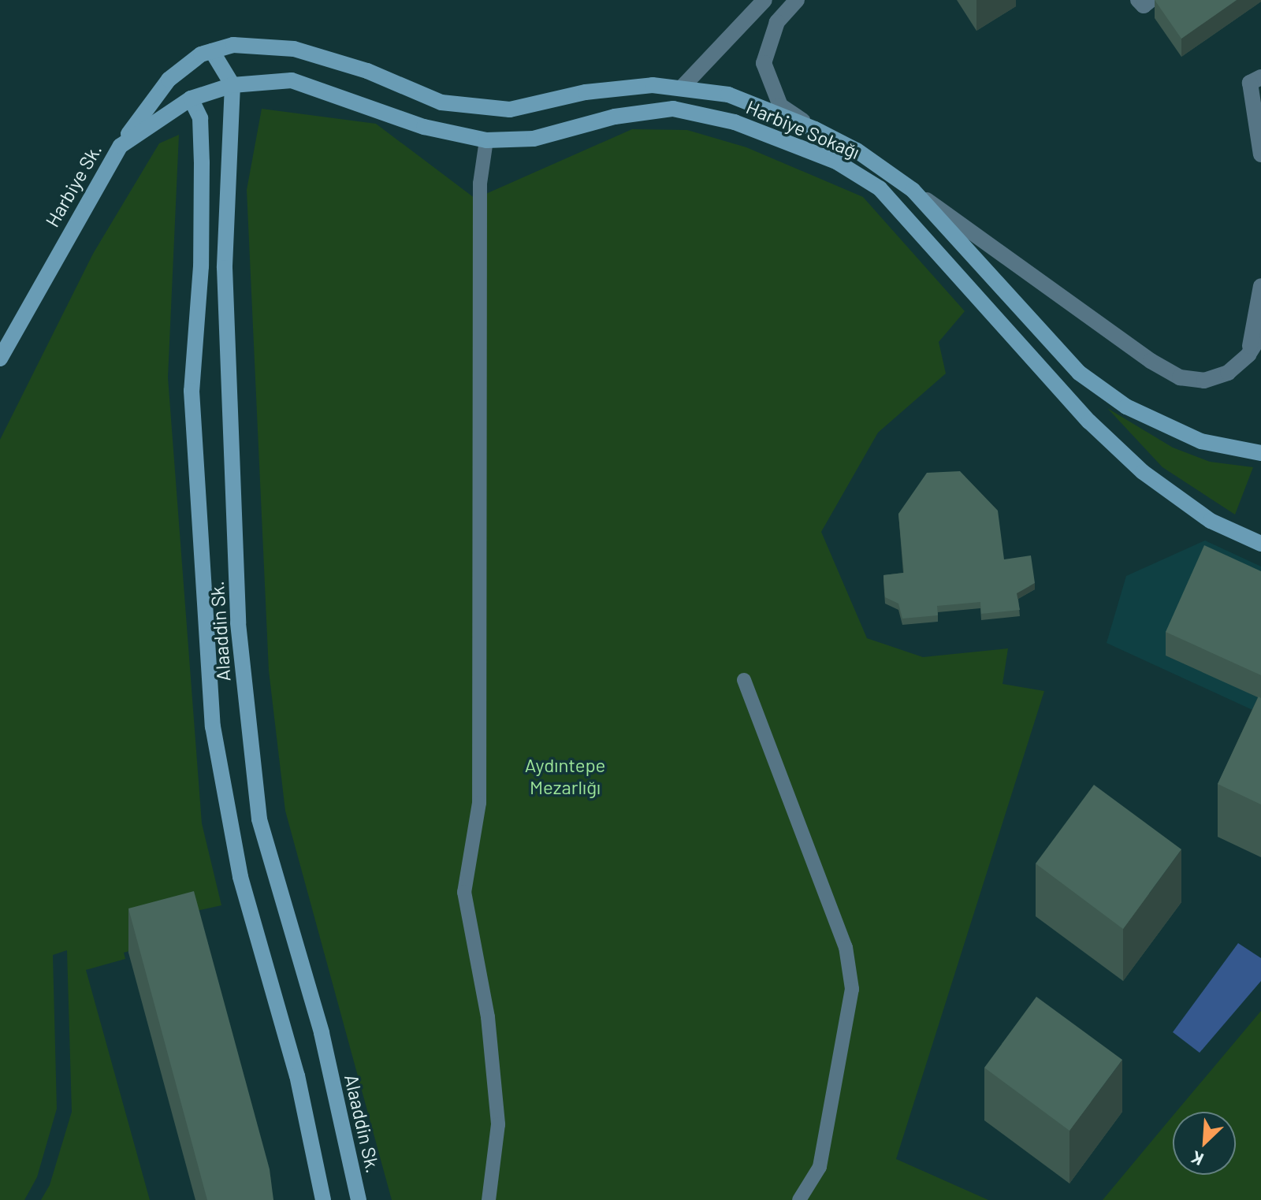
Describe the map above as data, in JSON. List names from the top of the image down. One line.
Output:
{"streets":{"street":["Harbiye Sokağı","Harbiye Sk.","Alaaddin Sk."]},"crossings":[["Harbiye Sokağı","Harbiye Sk."],["Harbiye Sokağı","Alaaddin Sk."],["Harbiye Sk.","Alaaddin Sk."]],"parks":["Aydıntepe Mezarlığı"],"north":"bottom left"}
